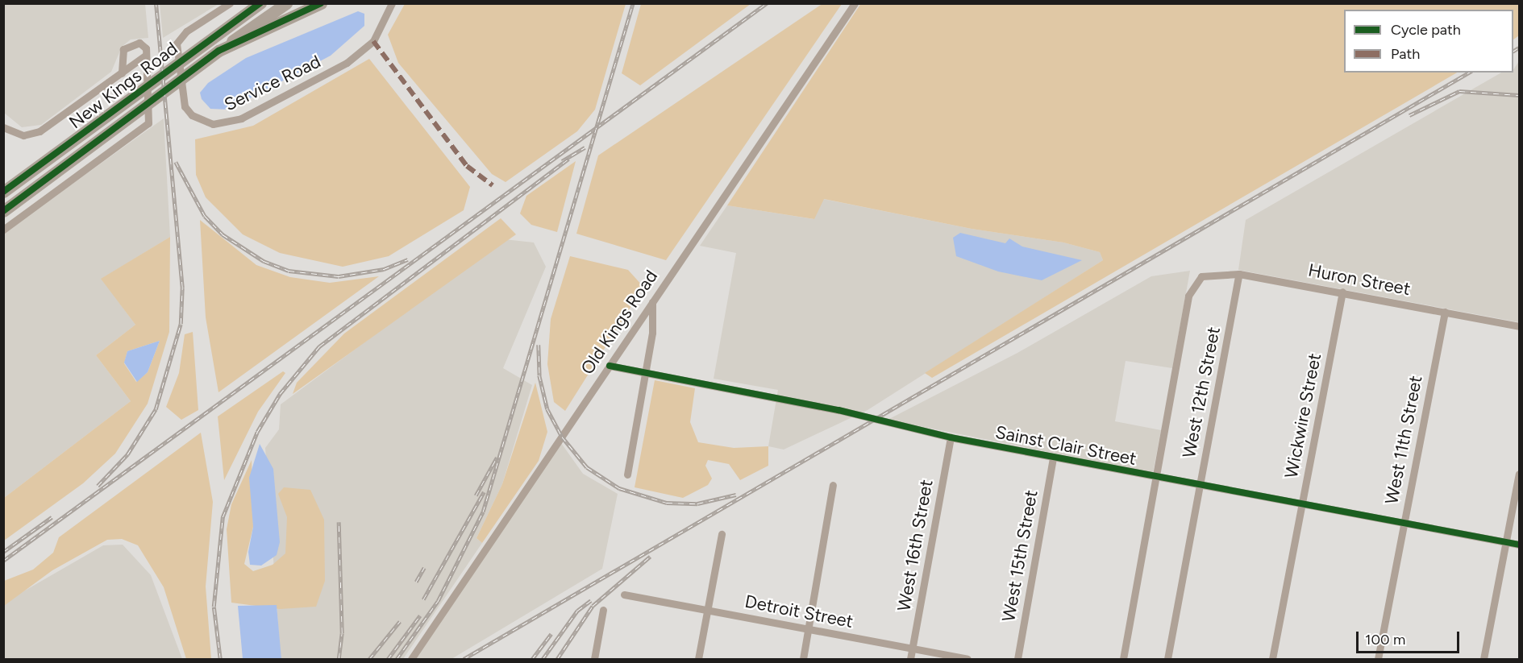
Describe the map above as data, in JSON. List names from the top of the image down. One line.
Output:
{"streets":{"highway":["New Kings Road"],"street":["Service Road","Huron Street","Old Kings Road","West 12th Street","Wickwire Street","West 11th Street","Sainst Clair Street","West 16th Street","West 15th Street","Detroit Street"]},"crossings":[["Huron Street","West 12th Street"],["Huron Street","Wickwire Street"],["Huron Street","West 11th Street"],["Old Kings Road","Sainst Clair Street"],["West 12th Street","Sainst Clair Street"],["Wickwire Street","Sainst Clair Street"],["West 11th Street","Sainst Clair Street"],["Sainst Clair Street","West 16th Street"],["Sainst Clair Street","West 15th Street"],["West 16th Street","Detroit Street"]],"legend":["Cycle path","Path"],"scale_bar":"100 m"}
